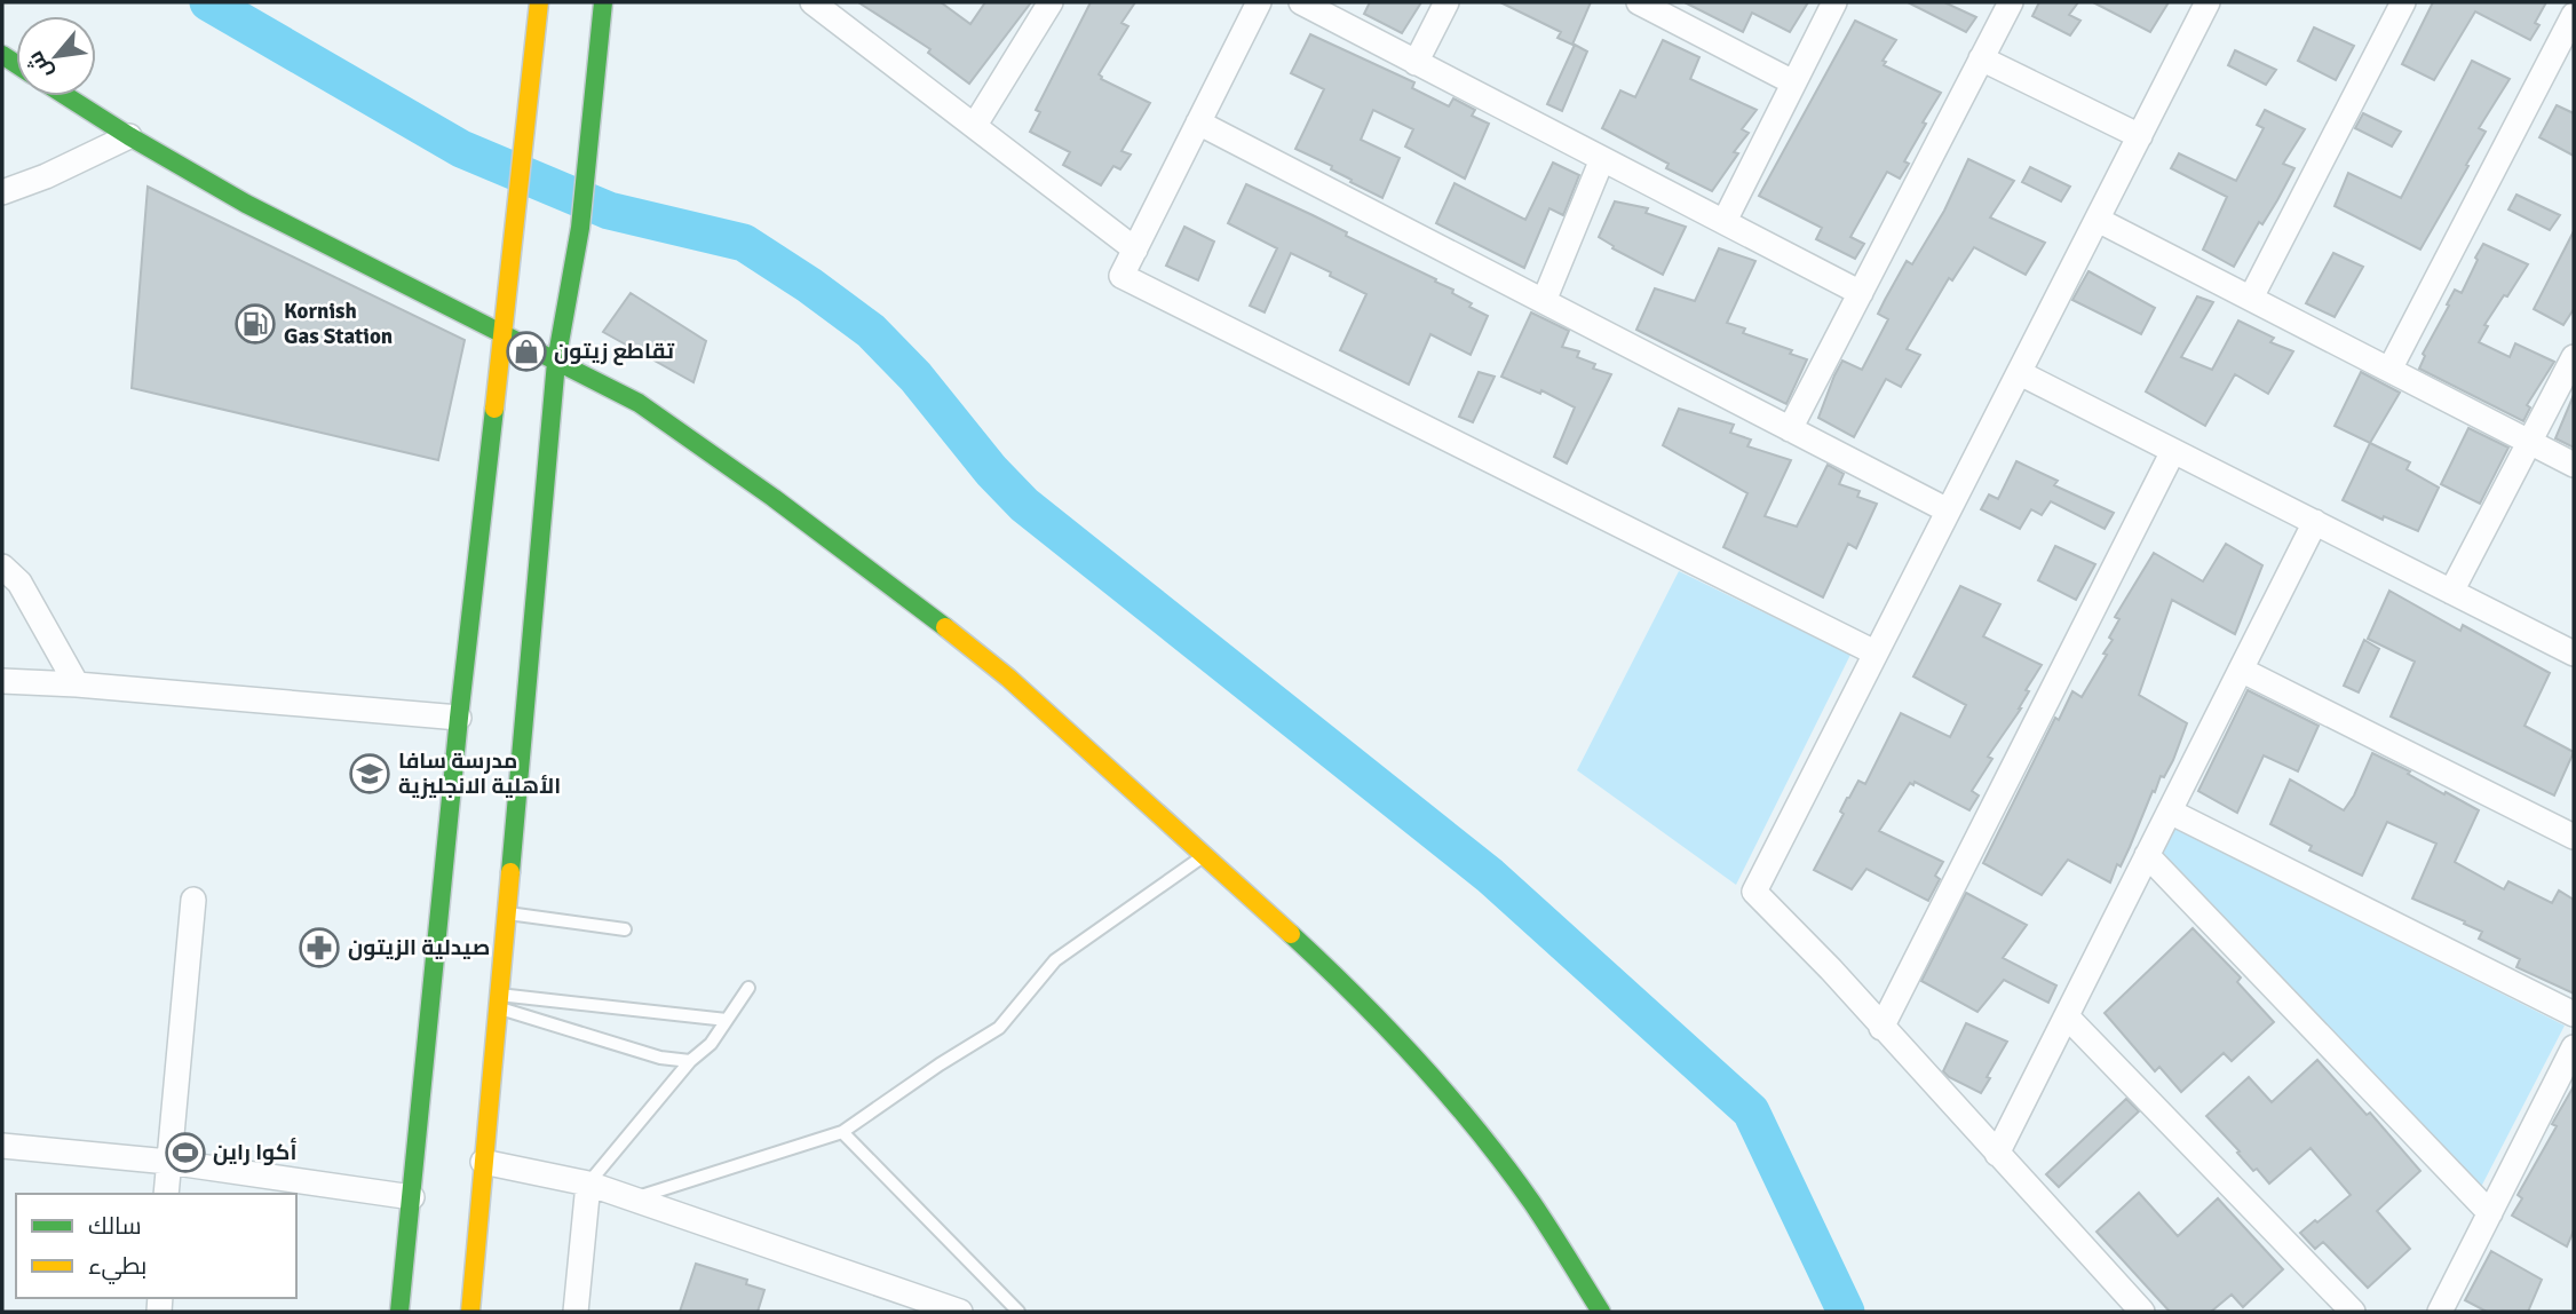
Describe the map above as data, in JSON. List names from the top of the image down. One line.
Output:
{"places":{"fuel station":["Kornish Gas Station"],"shop":["تقاطع زيتون"],"school or university":["مدرسة سافا الأهلية الانجليزية"],"pharmacy":["صيدلية الزيتون"],"sports":["أكوا راين"]},"legend":["سالك","بطيء"],"north":"bottom left"}
